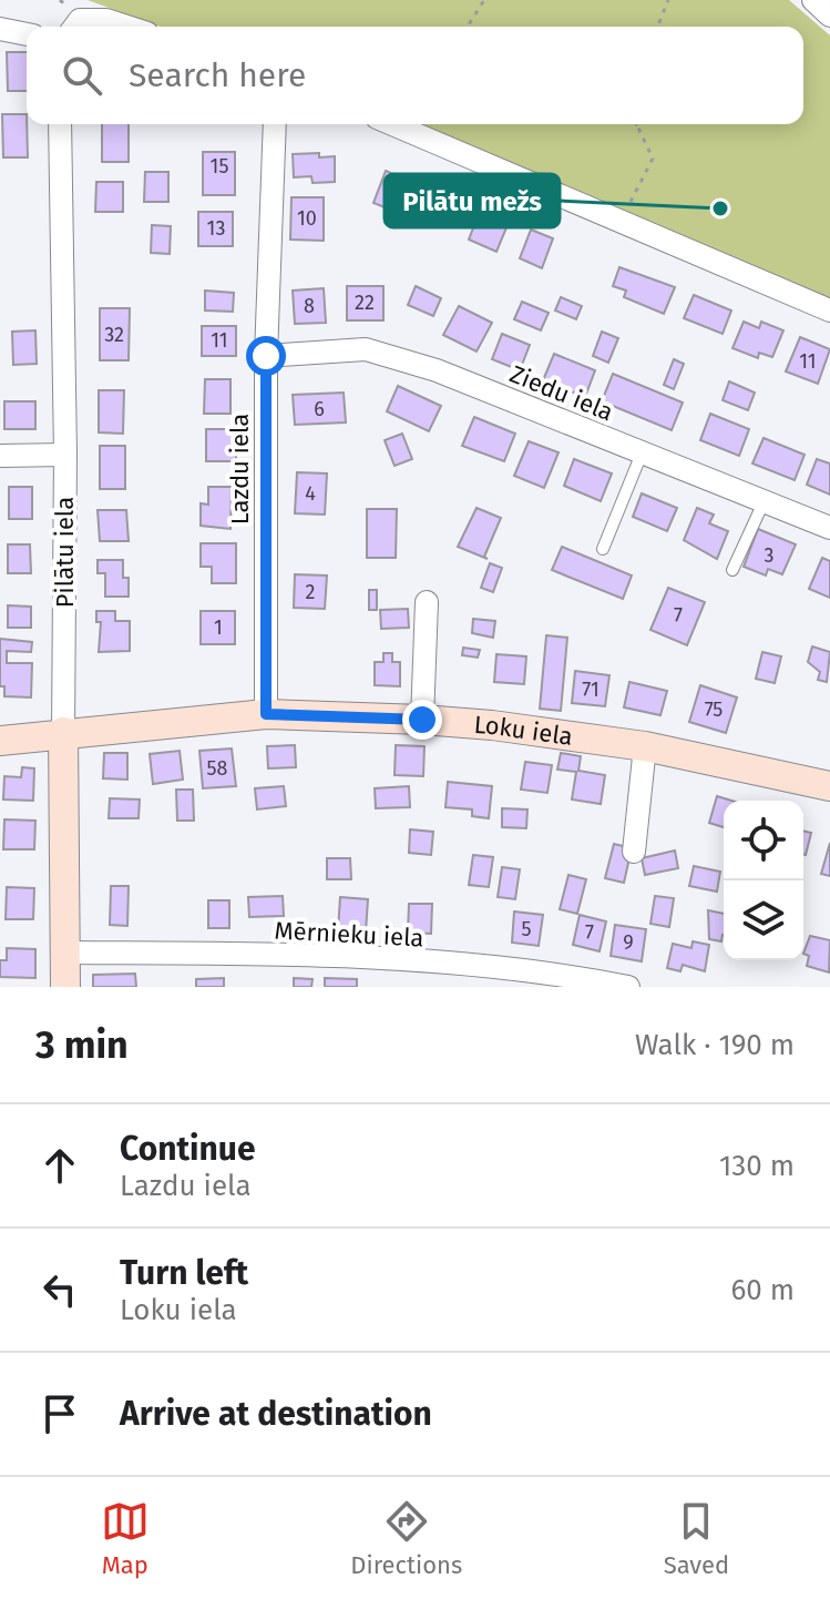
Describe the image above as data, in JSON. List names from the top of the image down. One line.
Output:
{"streets":{"street":["Ziedu iela","Lazdu iela","Pilātu iela","Loku iela","Mērnieku iela"]},"crossings":[["Ziedu iela","Lazdu iela"],["Lazdu iela","Loku iela"],["Pilātu iela","Loku iela"],["Pilātu iela","Mērnieku iela"]],"places":["Pilātu mežs"],"house_numbers":["15","10","13","22","8","32","11","11","6","4","3","2","7","1","71","75","58","5","7","9"],"page":{"search":"Search here","heading":["3 min","Walk · 190 m"],"list":[["Continue","Lazdu iela","130 m"],["Turn left","Loku iela","60 m"],"Arrive at destination"],"nav":["Map","Directions","Saved"]}}
